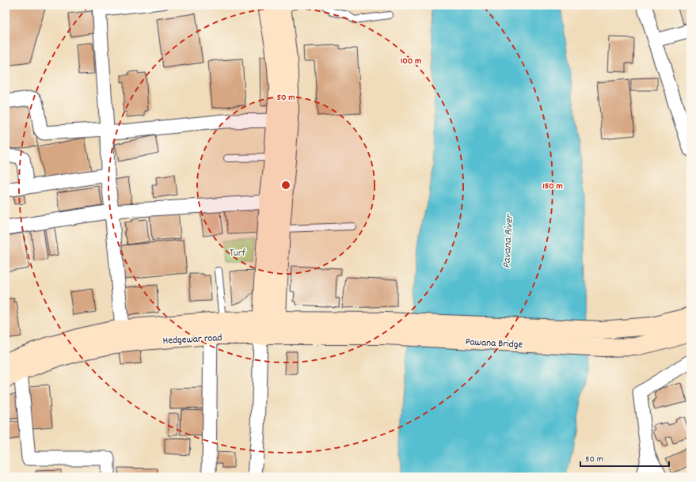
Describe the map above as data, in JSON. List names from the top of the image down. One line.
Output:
{"streets":{"street":["Hedgewar road","Pawana Bridge"]},"crossings":[["Hedgewar road","Pawana Bridge"]],"water":["Pavana River"],"parks":["Turf"],"scale_bar":"50 m","rings":["100 m","50 m","150 m"]}
